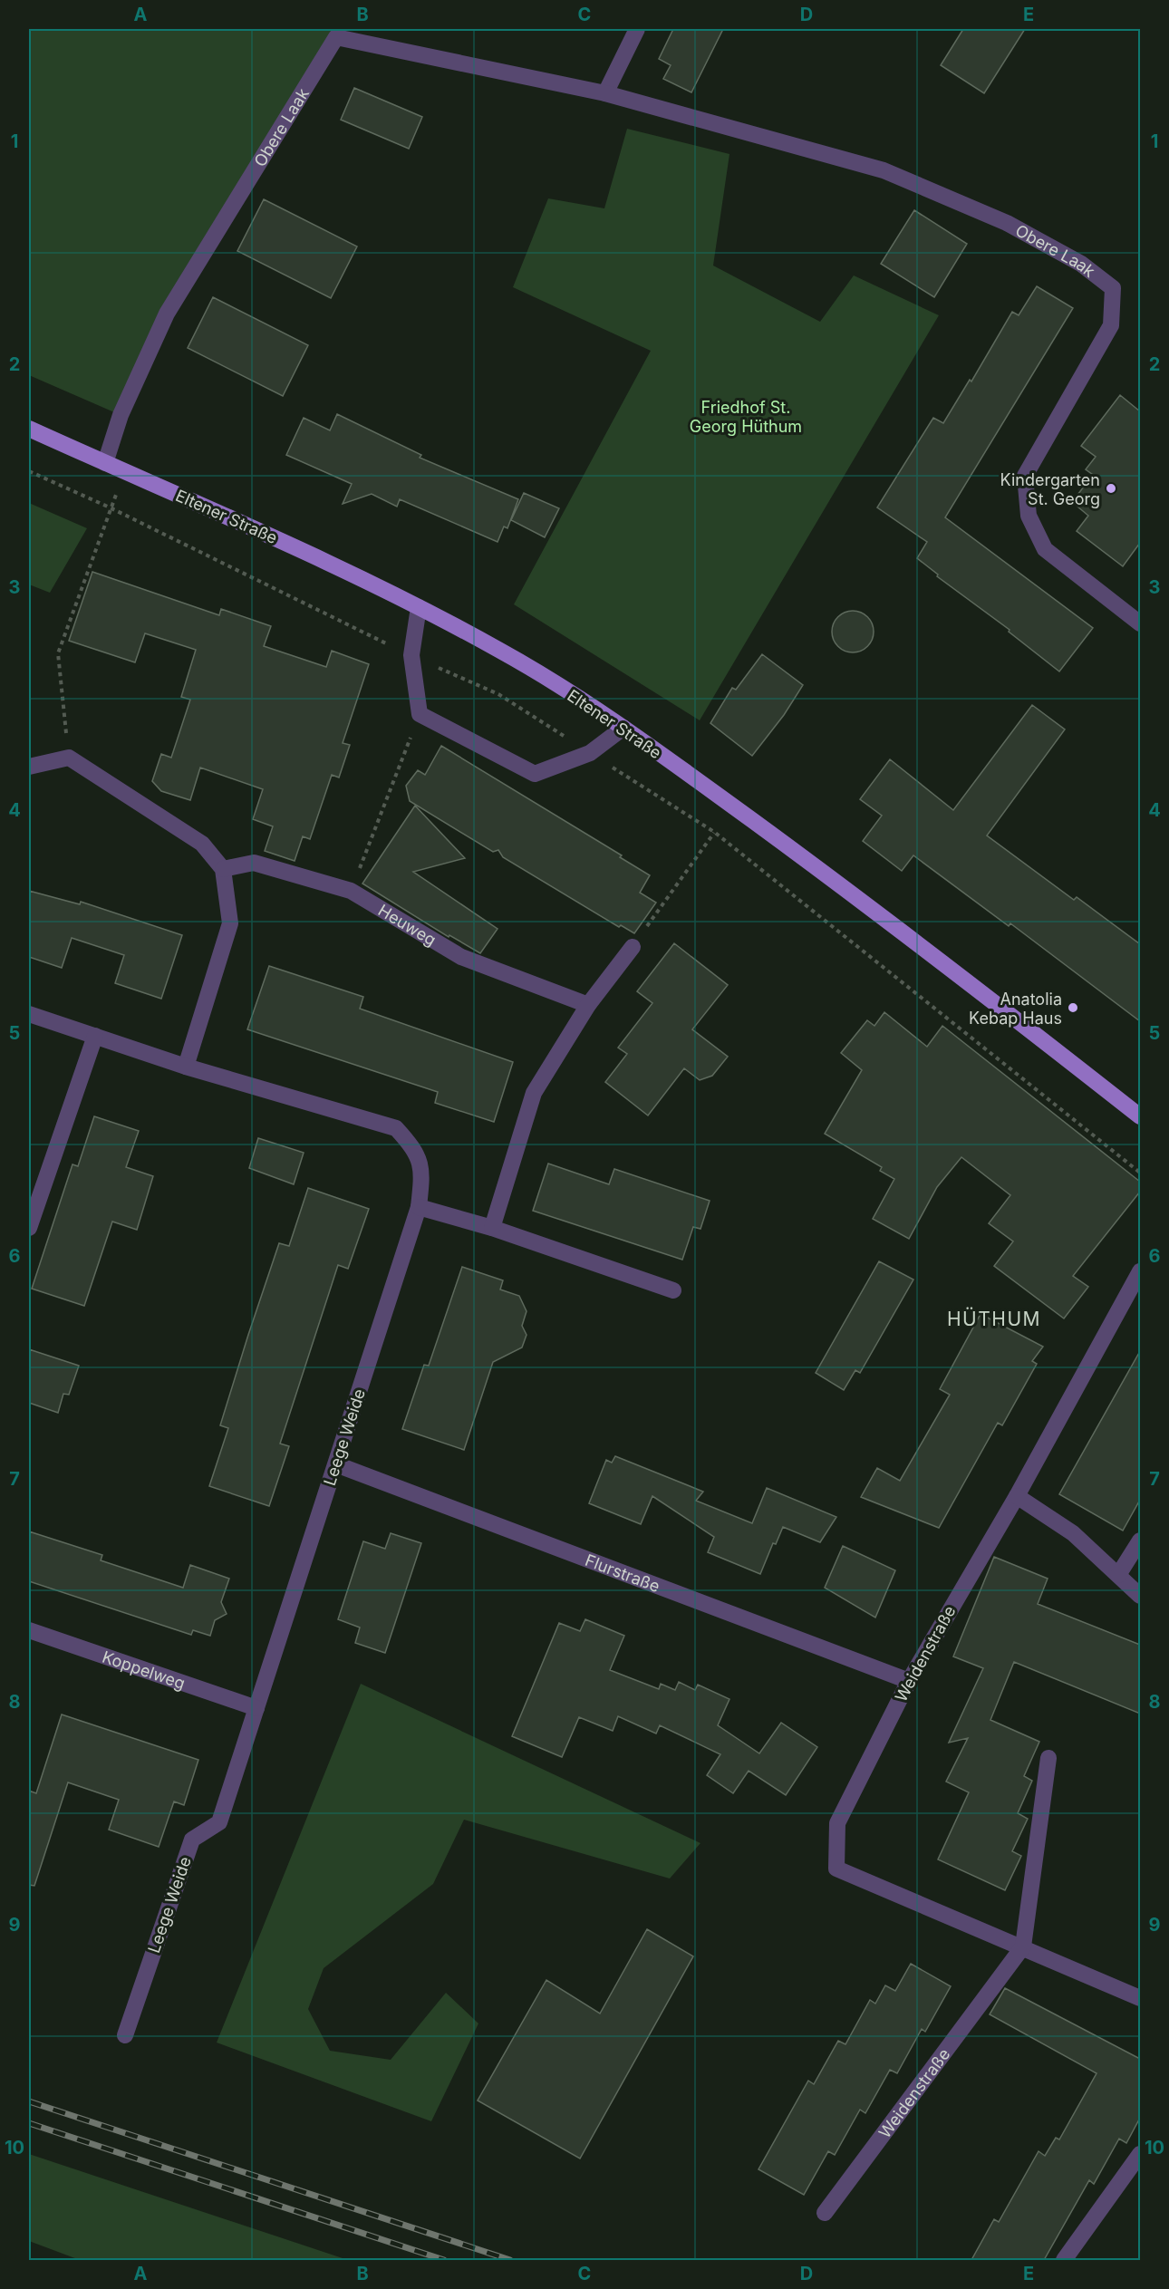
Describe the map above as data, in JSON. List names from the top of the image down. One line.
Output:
{"streets":{"main road":["Eltener Straße"],"street":["Obere Laak","Heuweg","Leege Weide","Flurstraße","Weidenstraße","Koppelweg"]},"crossings":[["Obere Laak","Eltener Straße"],["Leege Weide","Flurstraße"],["Leege Weide","Koppelweg"],["Flurstraße","Weidenstraße"]],"districts":["HÜTHUM"],"parks":["Friedhof St. Georg Hüthum"],"places":["Kindergarten St. Georg","Anatolia Kebap Haus"],"grid":{"columns":["A","B","C","D","E"],"rows":["1","2","3","4","5","6","7","8","9","10"]}}
